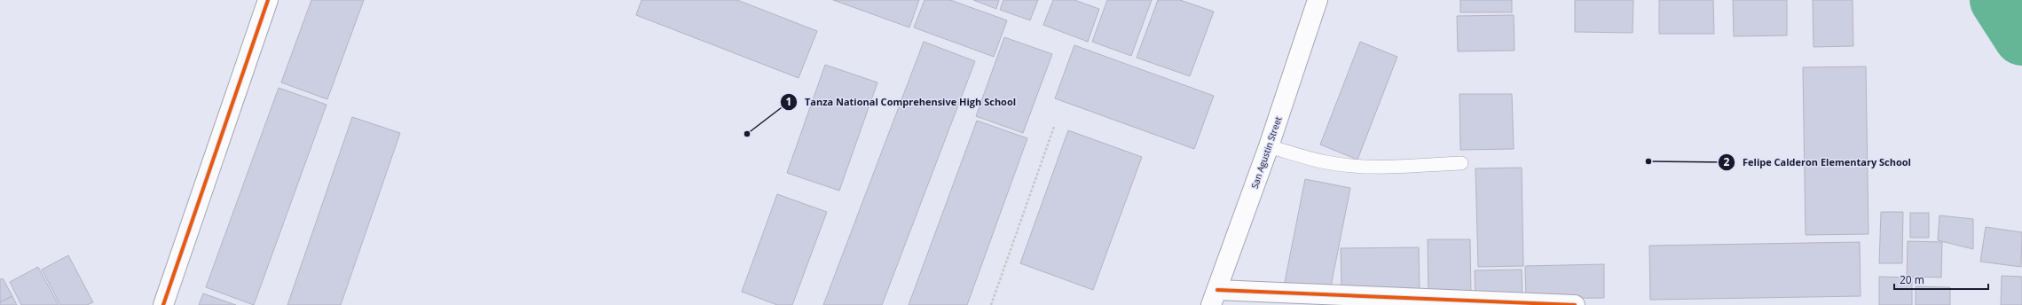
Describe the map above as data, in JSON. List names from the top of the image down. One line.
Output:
{"streets":{"street":["San Agustin Street"]},"places":["Tanza National Comprehensive High School","Felipe Calderon Elementary School"],"scale_bar":"20 m"}
